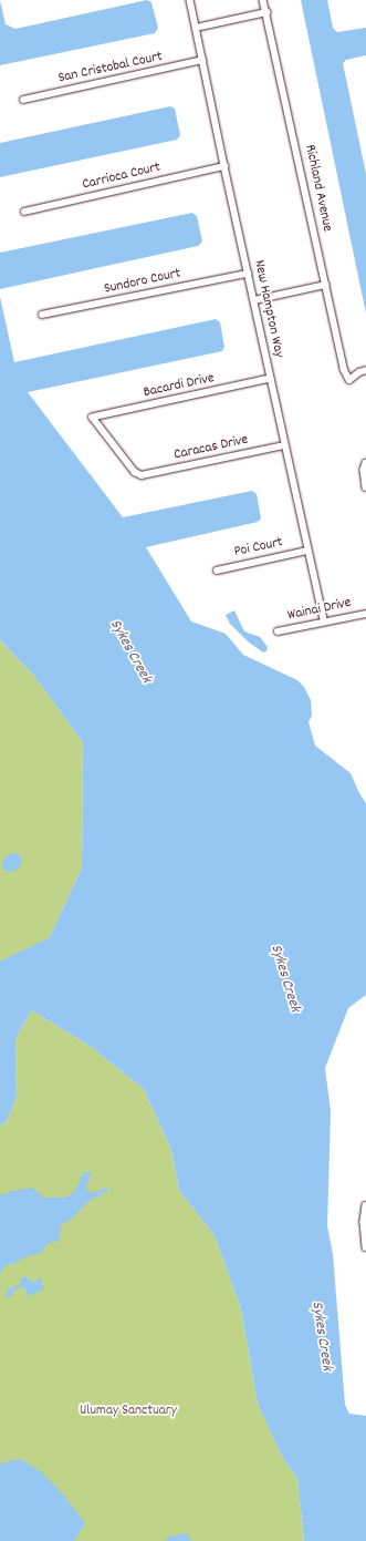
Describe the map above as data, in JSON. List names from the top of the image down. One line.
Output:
{"streets":{"street":["San Cristobal Court","Carrioca Court","Richland Avenue","Sundoro Court","New Hampton Way","Bacardi Drive","Caracas Drive","Poi Court","Wainai Drive"]},"crossings":[["San Cristobal Court","New Hampton Way"],["Carrioca Court","New Hampton Way"],["Sundoro Court","New Hampton Way"],["New Hampton Way","Bacardi Drive"],["New Hampton Way","Caracas Drive"],["New Hampton Way","Poi Court"],["New Hampton Way","Wainai Drive"],["Bacardi Drive","Caracas Drive"]],"water":["Sykes Creek"],"parks":["Ulumay Sanctuary"]}
